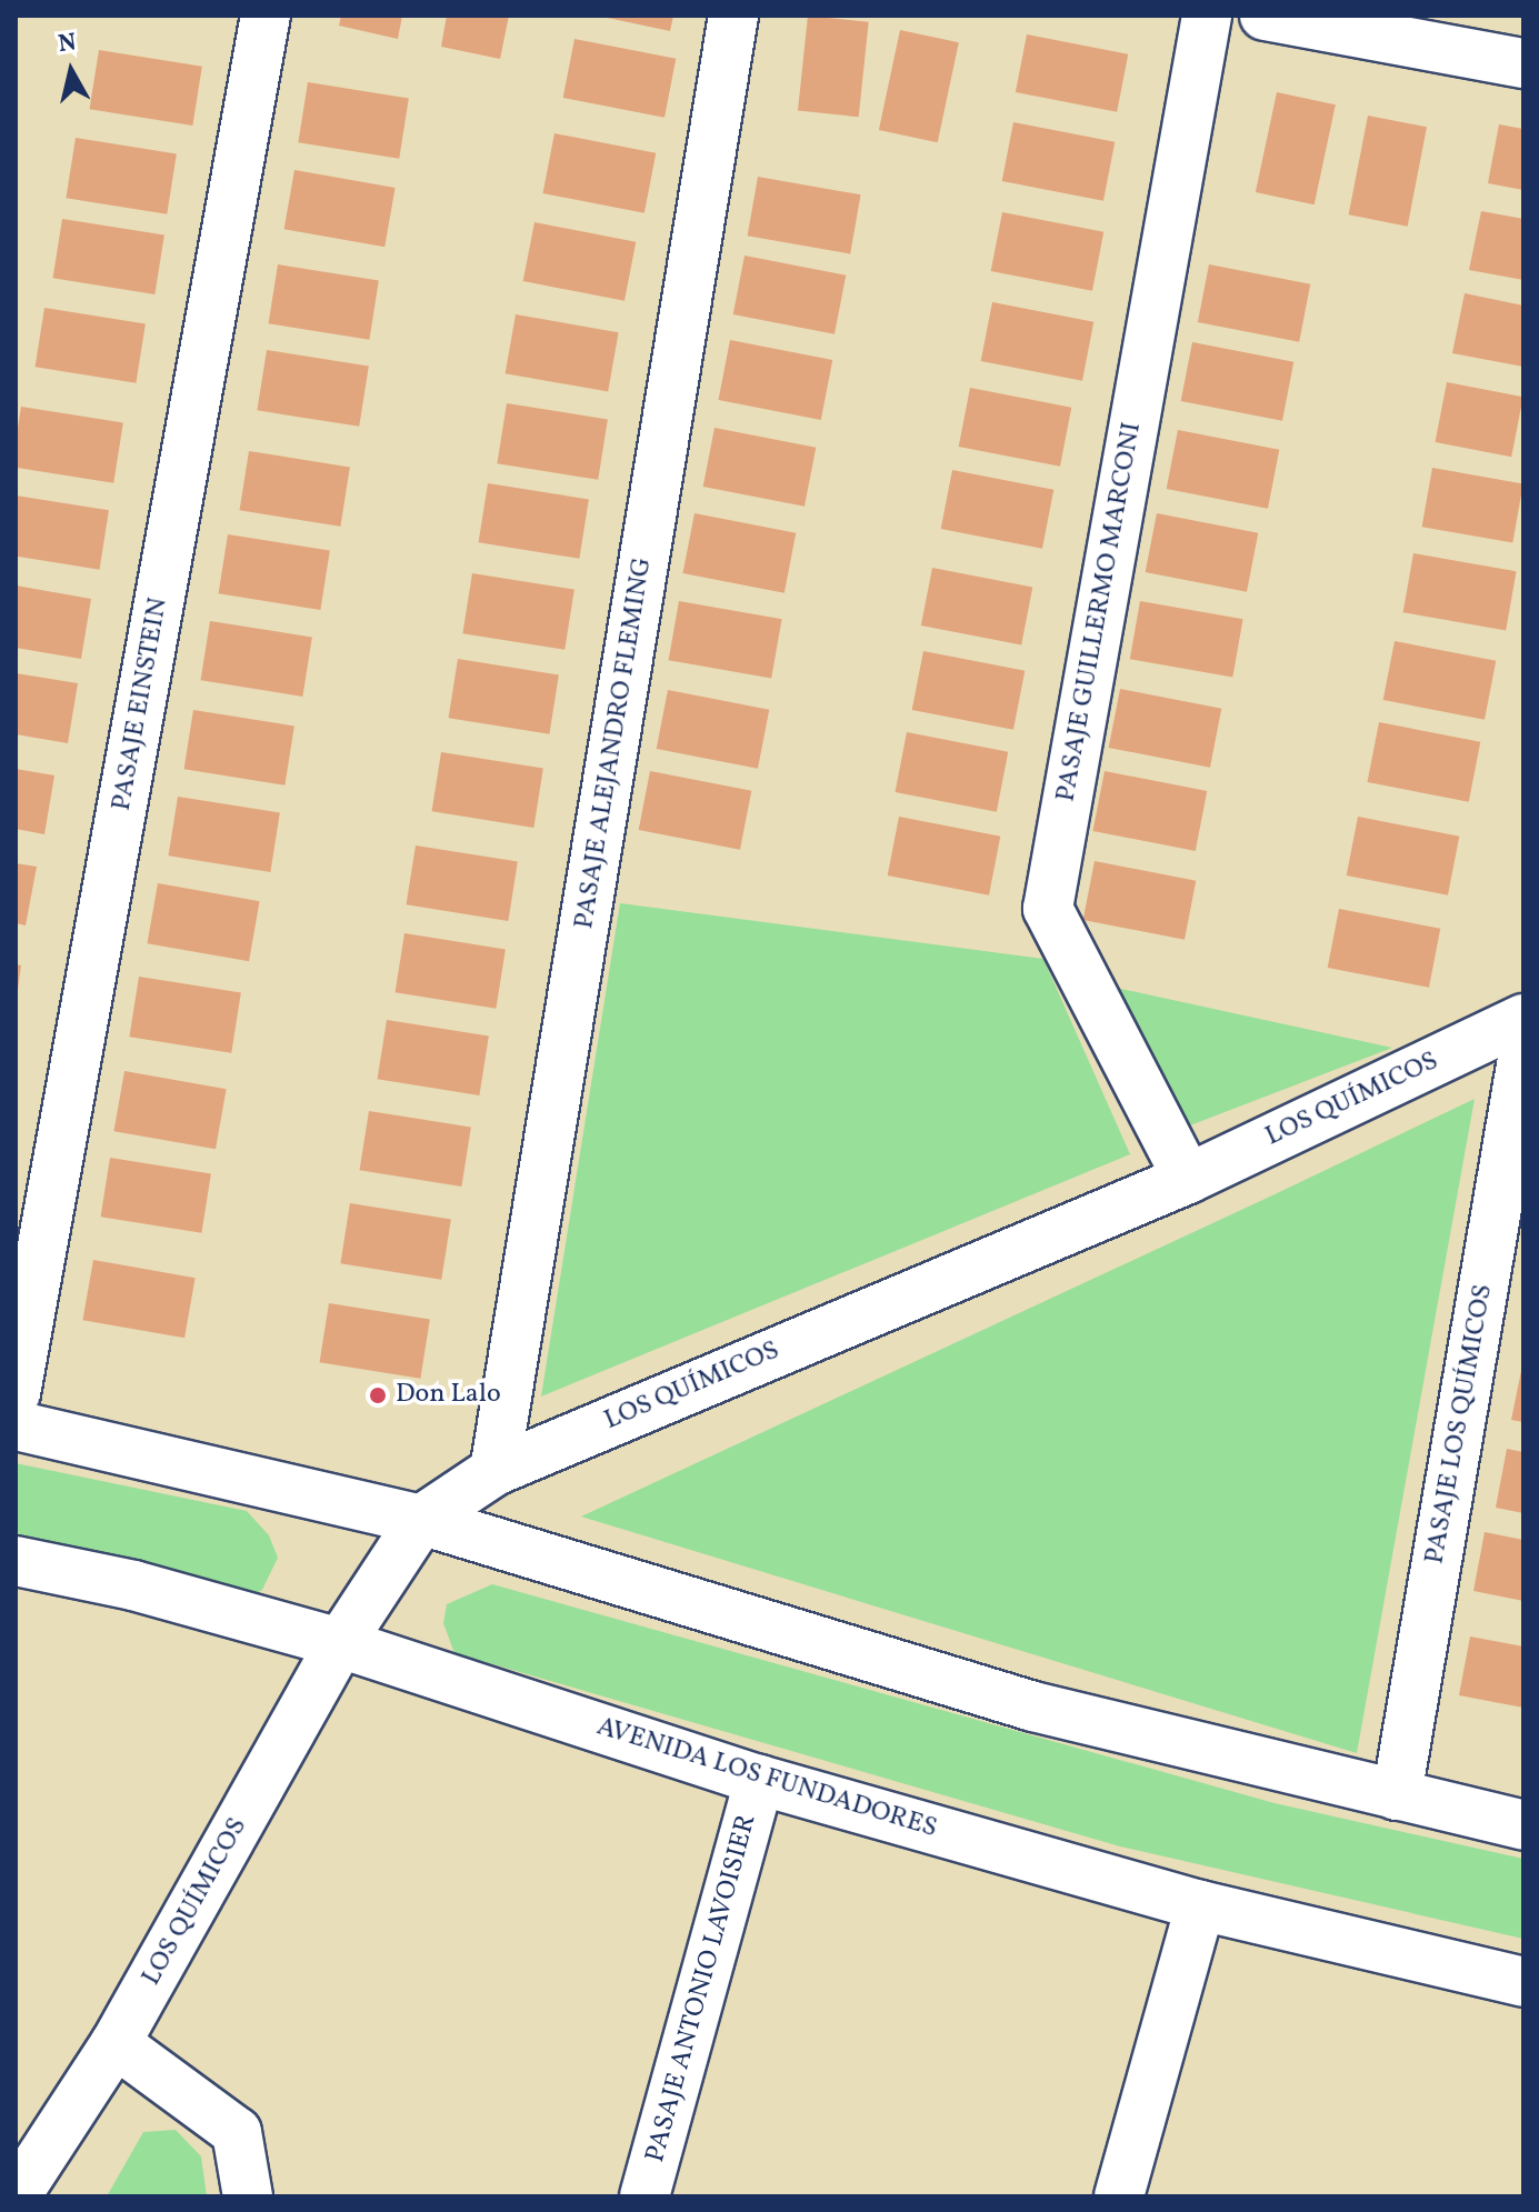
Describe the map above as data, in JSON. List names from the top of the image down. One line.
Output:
{"streets":{"street":["PASAJE GUILLERMO MARCONI","PASAJE EINSTEIN","PASAJE ALEJANDRO FLEMING","LOS QUÍMICOS","PASAJE LOS QUÍMICOS","AVENIDA LOS FUNDADORES","PASAJE ANTONIO LAVOISIER"]},"crossings":[["PASAJE GUILLERMO MARCONI","LOS QUÍMICOS"],["PASAJE ALEJANDRO FLEMING","LOS QUÍMICOS"],["LOS QUÍMICOS","AVENIDA LOS FUNDADORES"],["AVENIDA LOS FUNDADORES","PASAJE ANTONIO LAVOISIER"]],"places":["Don Lalo"],"north":"top"}
